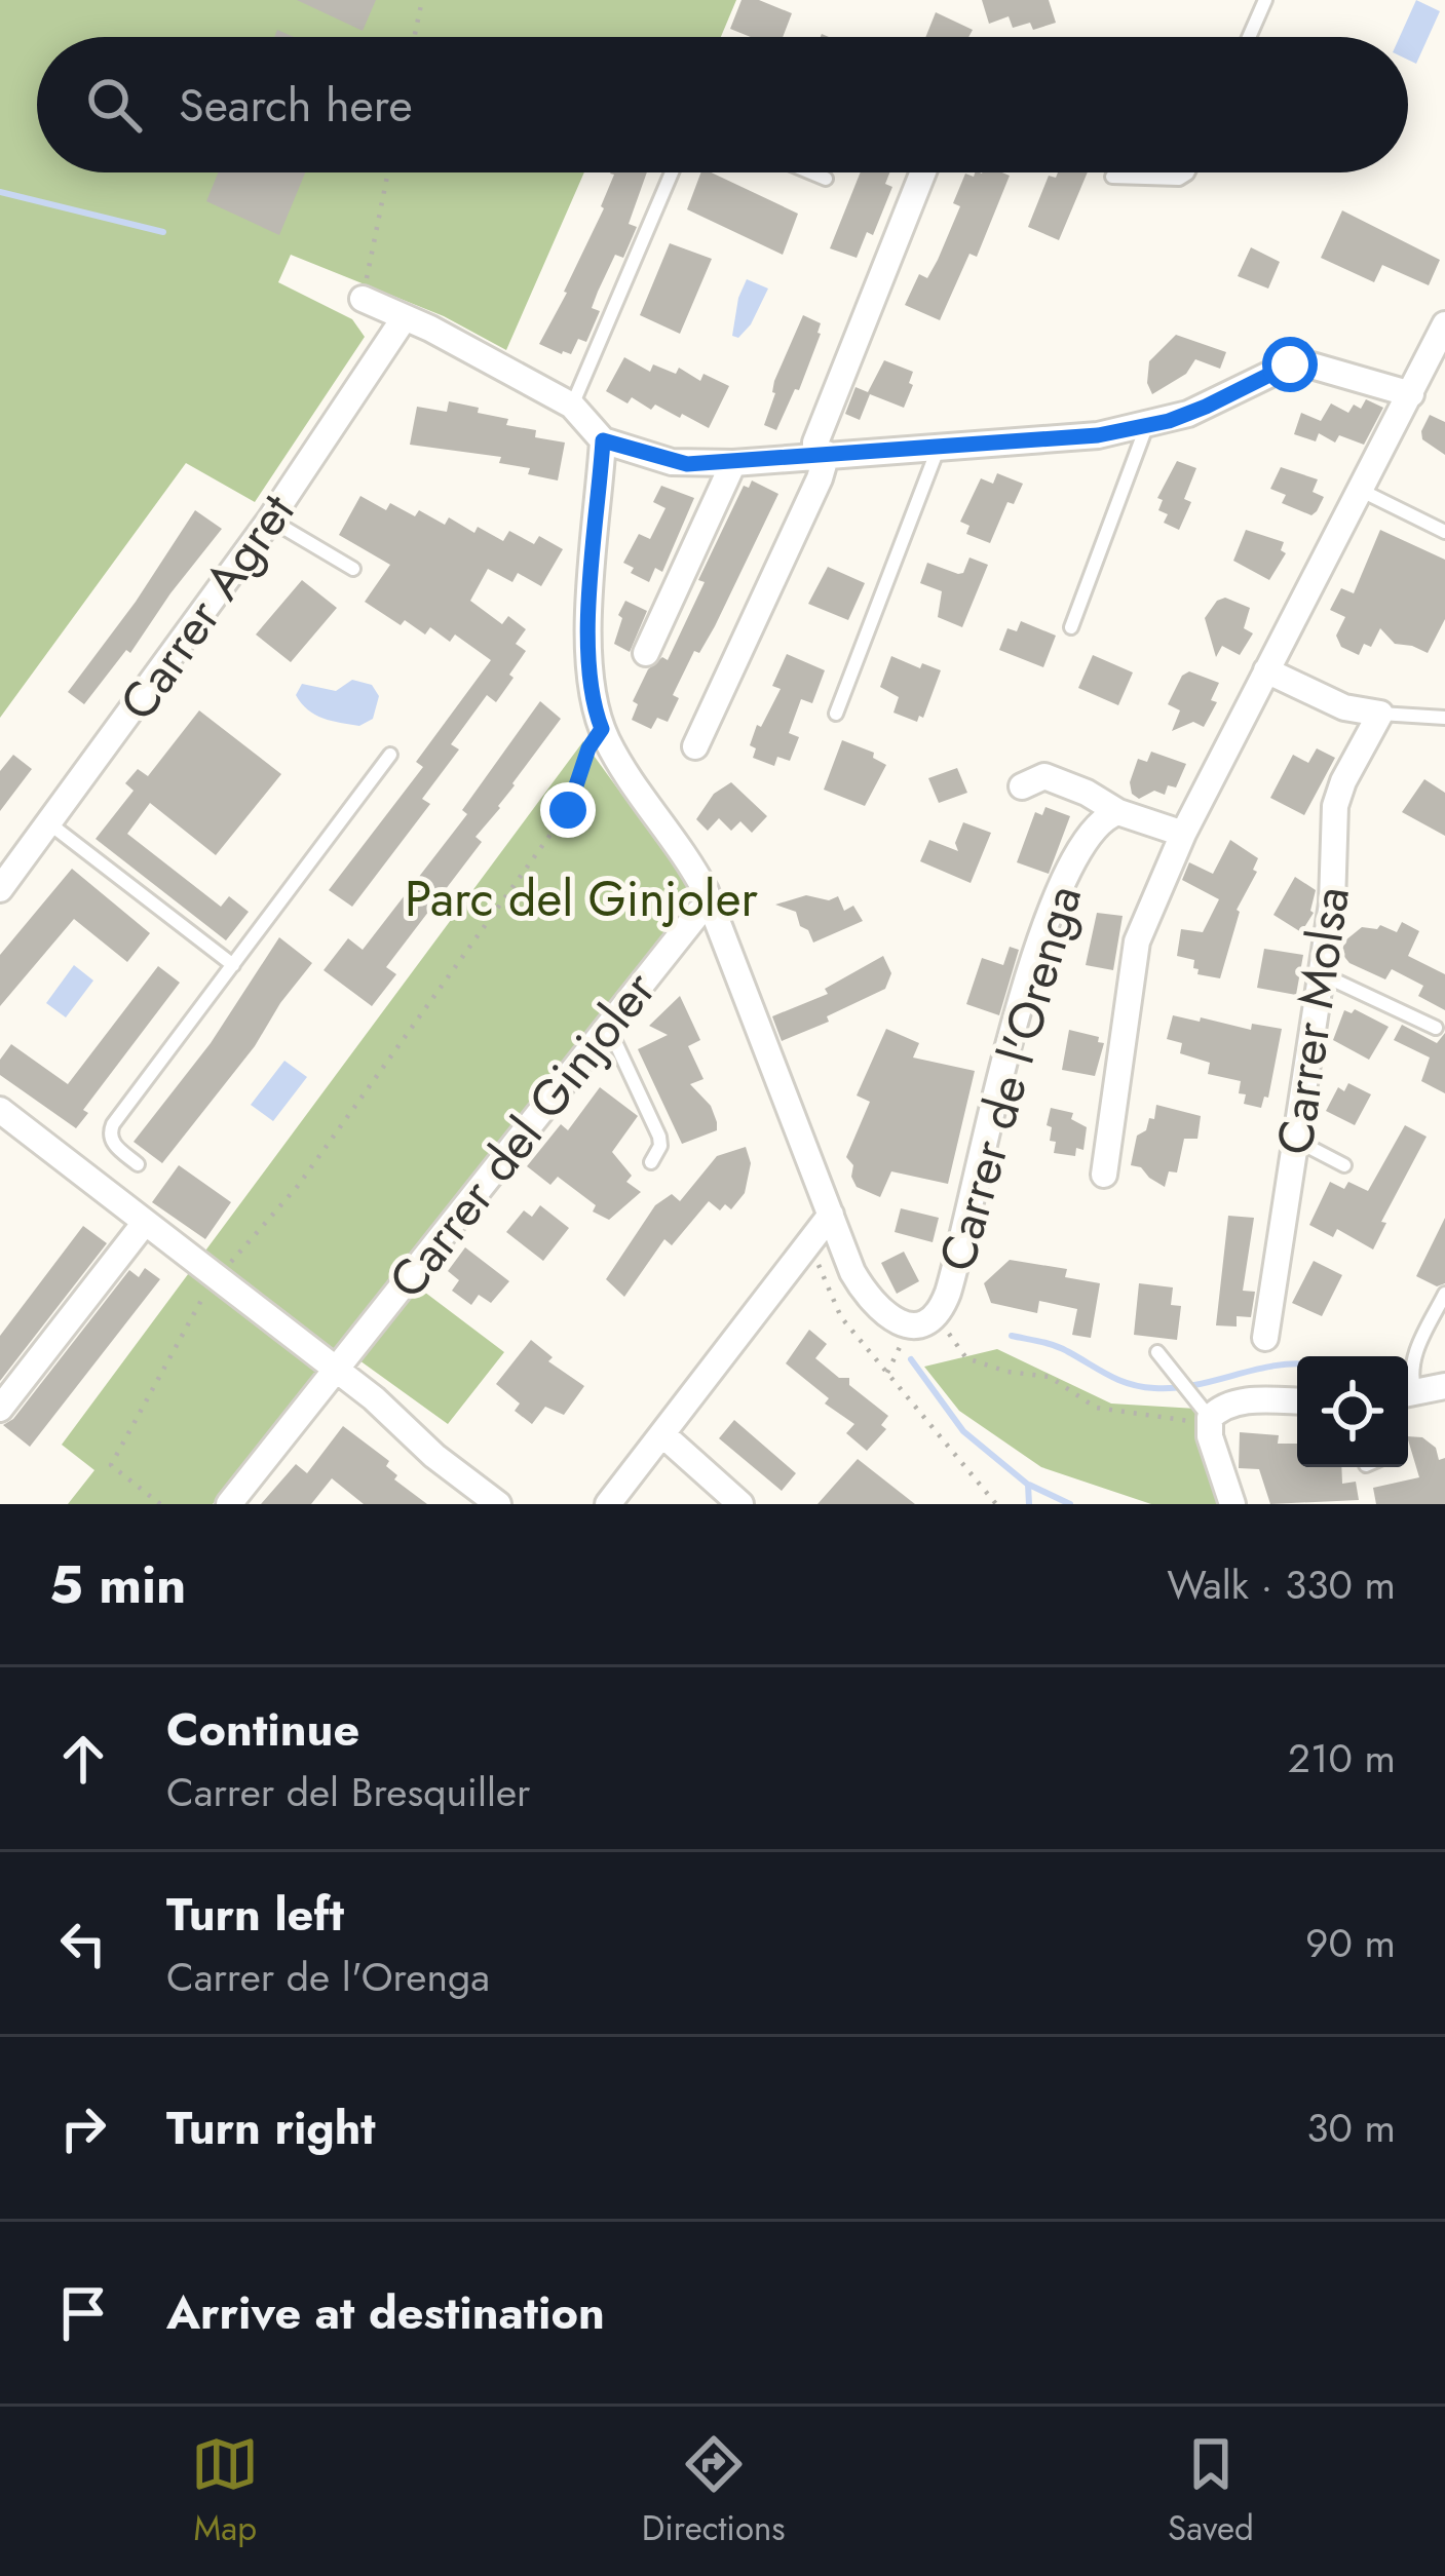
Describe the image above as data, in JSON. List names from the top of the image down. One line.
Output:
{"streets":{"street":["Carrer Agret","Carrer Molsa","Carrer de l'Orenga","Carrer del Ginjoler"]},"crossings":[["Carrer de l'Orenga","Carrer del Ginjoler"]],"parks":["Parc del Ginjoler"],"page":{"search":"Search here","heading":["5 min","Walk · 330 m"],"list":[["Continue","Carrer del Bresquiller","210 m"],["Turn left","Carrer de l'Orenga","90 m"],["Turn right","30 m"],"Arrive at destination"],"nav":["Map","Directions","Saved"]}}
